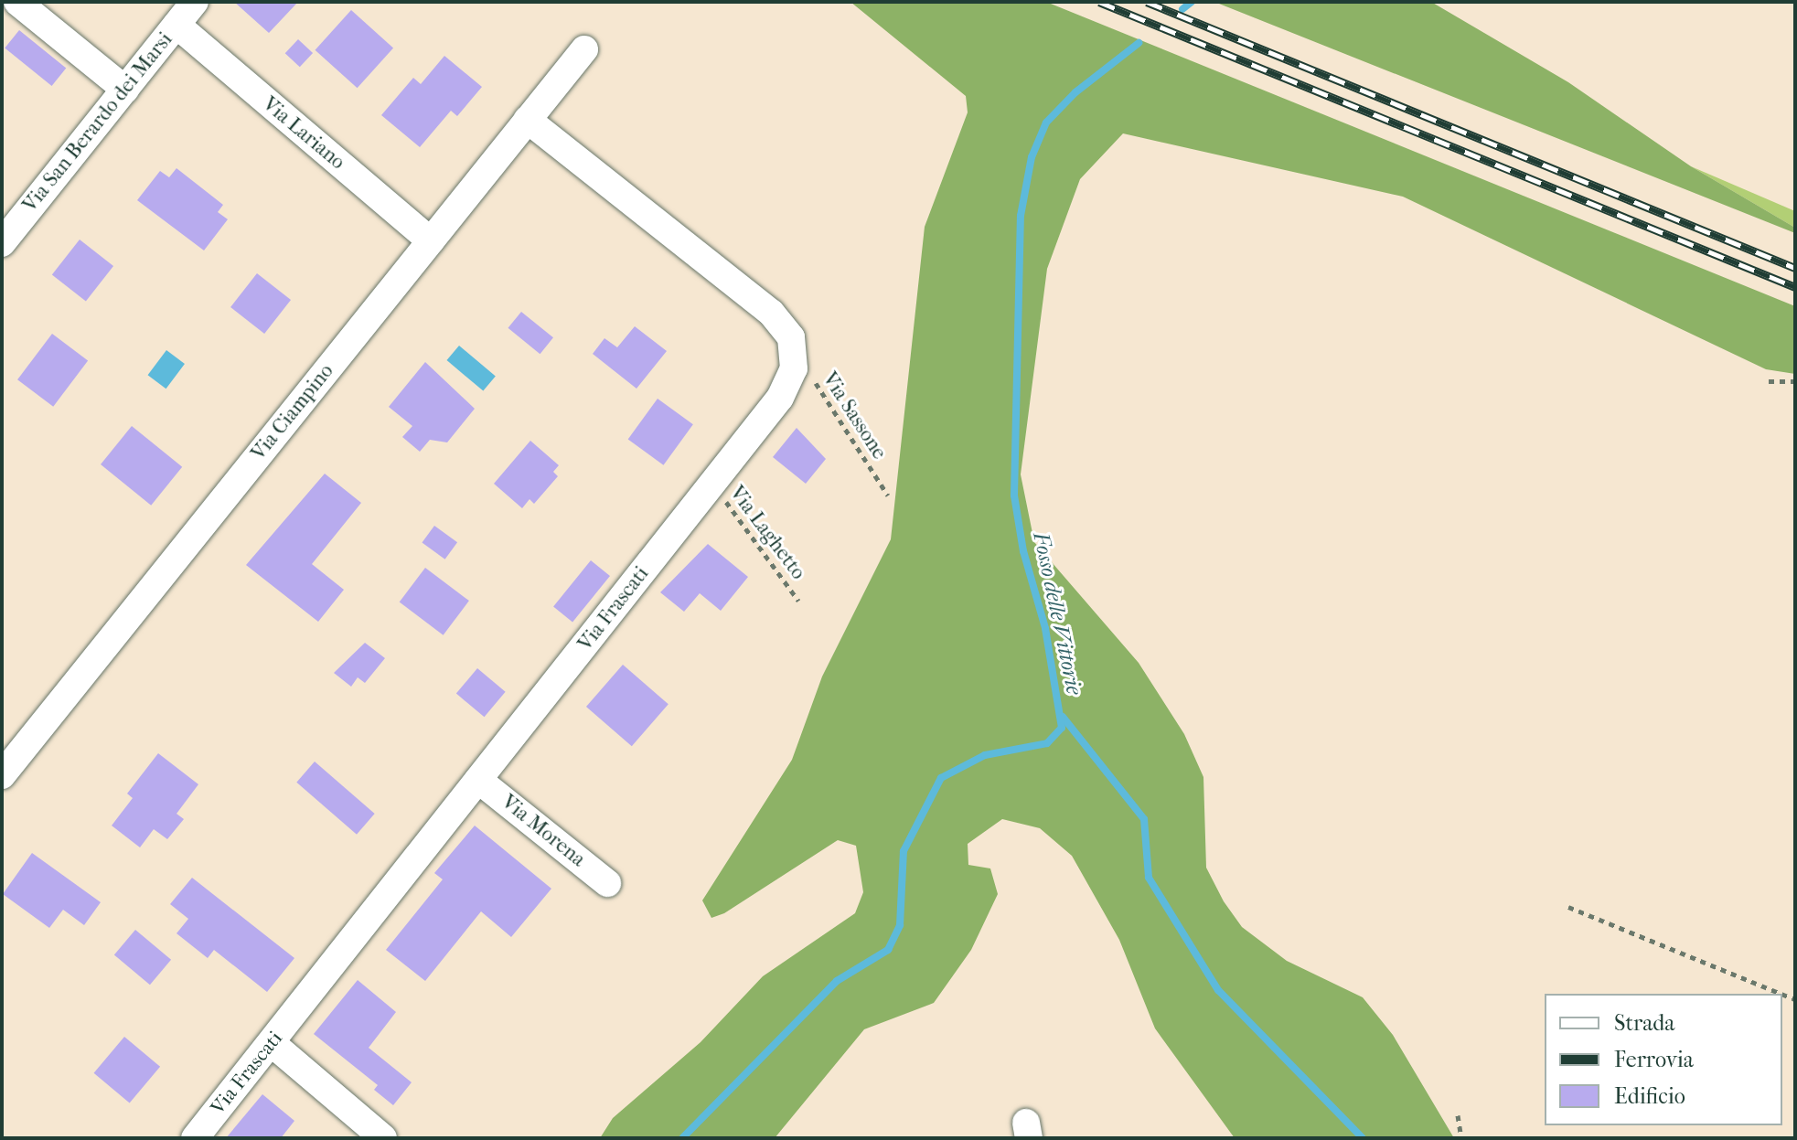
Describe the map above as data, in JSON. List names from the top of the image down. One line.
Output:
{"streets":{"street":["Via San Berardo dei Marsi","Via Lariano","Via Ciampino","Via Frascati","Via Morena"],"path":["Via Sassone","Via Laghetto"]},"crossings":[["Via San Berardo dei Marsi","Via Lariano"],["Via Lariano","Via Ciampino"],["Via Sassone","Via Frascati"],["Via Laghetto","Via Frascati"],["Via Frascati","Via Morena"]],"water":["Fosso delle Vittorie"],"legend":["Strada","Ferrovia","Edificio"]}
